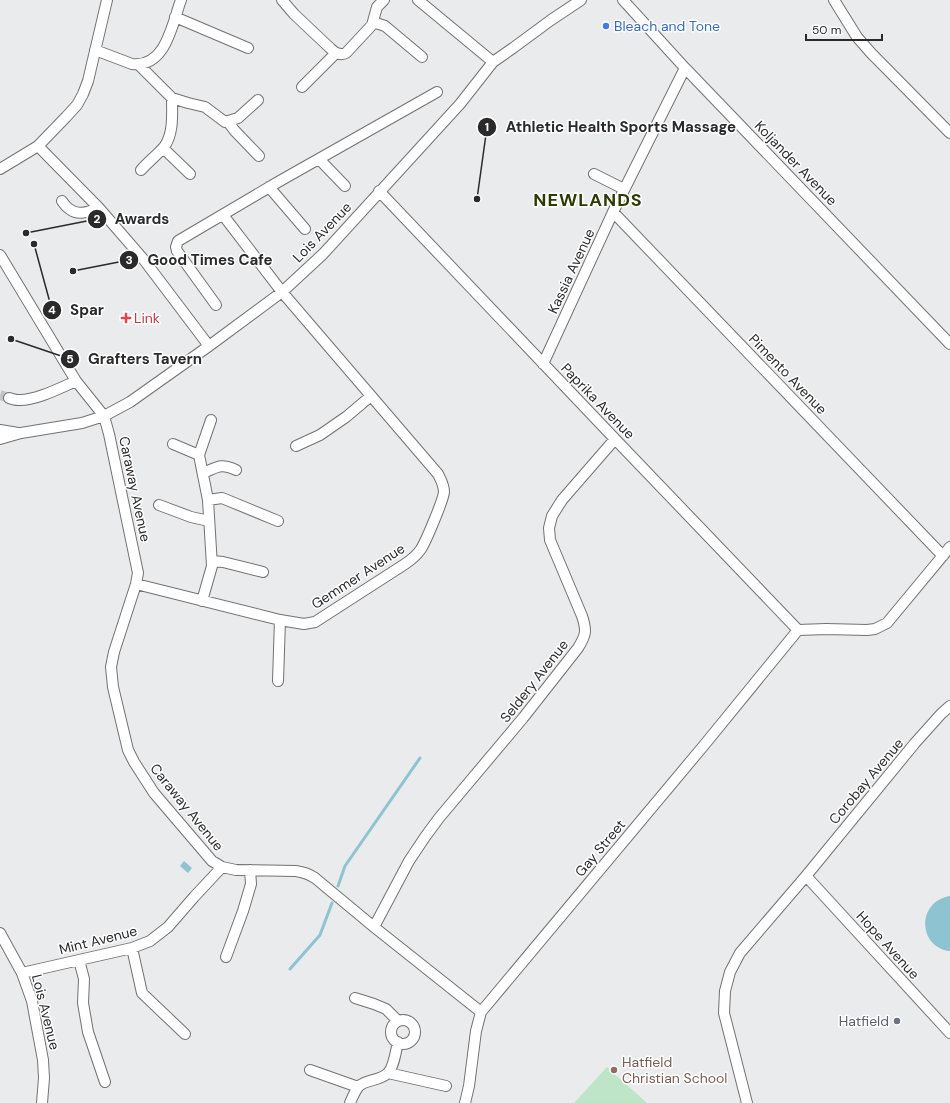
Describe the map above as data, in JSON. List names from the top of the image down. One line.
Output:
{"streets":{"street":["Koljander Avenue","Lois Avenue","Kassia Avenue","Pimento Avenue","Paprika Avenue","Caraway Avenue","Gemmer Avenue","Seldery Avenue","Corobay Avenue","Gay Street","Mint Avenue","Hope Avenue"]},"crossings":[["Koljander Avenue","Kassia Avenue"],["Lois Avenue","Paprika Avenue"],["Lois Avenue","Caraway Avenue"],["Lois Avenue","Gemmer Avenue"],["Lois Avenue","Mint Avenue"],["Kassia Avenue","Pimento Avenue"],["Kassia Avenue","Paprika Avenue"],["Paprika Avenue","Seldery Avenue"],["Paprika Avenue","Gay Street"],["Caraway Avenue","Gemmer Avenue"],["Caraway Avenue","Seldery Avenue"],["Caraway Avenue","Gay Street"],["Caraway Avenue","Mint Avenue"],["Corobay Avenue","Hope Avenue"]],"districts":["NEWLANDS"],"places":{"other":["Bleach and Tone","Athletic Health Sports Massage","Awards","Spar","Good Times Cafe","Grafters Tavern","Hatfield","Hatfield Christian School"],"health":["Link"]},"scale_bar":"50 m"}
